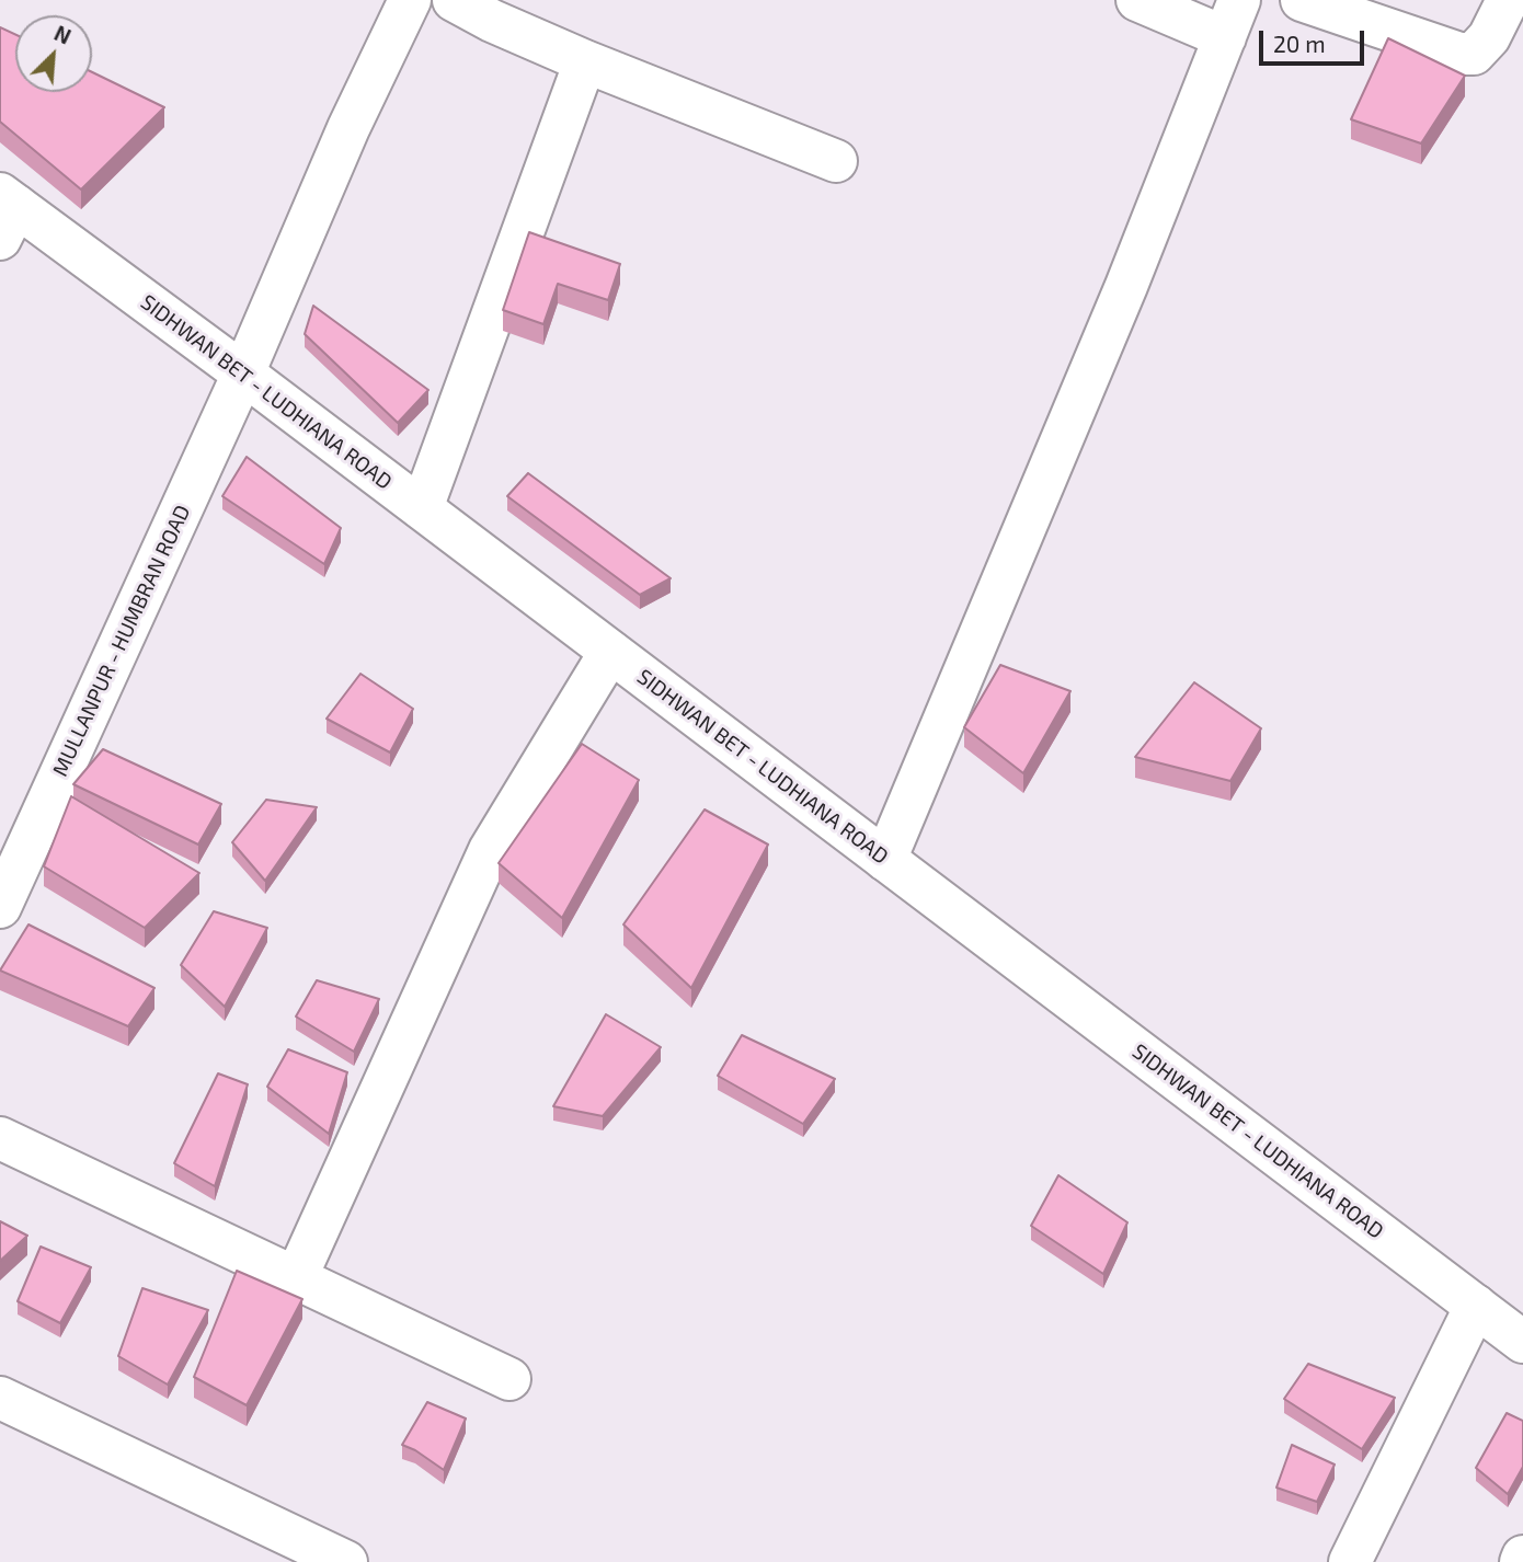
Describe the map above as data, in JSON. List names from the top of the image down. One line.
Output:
{"streets":{"street":["SIDHWAN BET - LUDHIANA ROAD","MULLANPUR - HUMBRAN ROAD"]},"crossings":[["SIDHWAN BET - LUDHIANA ROAD","MULLANPUR - HUMBRAN ROAD"]],"scale_bar":"20 m","north":"top right"}
